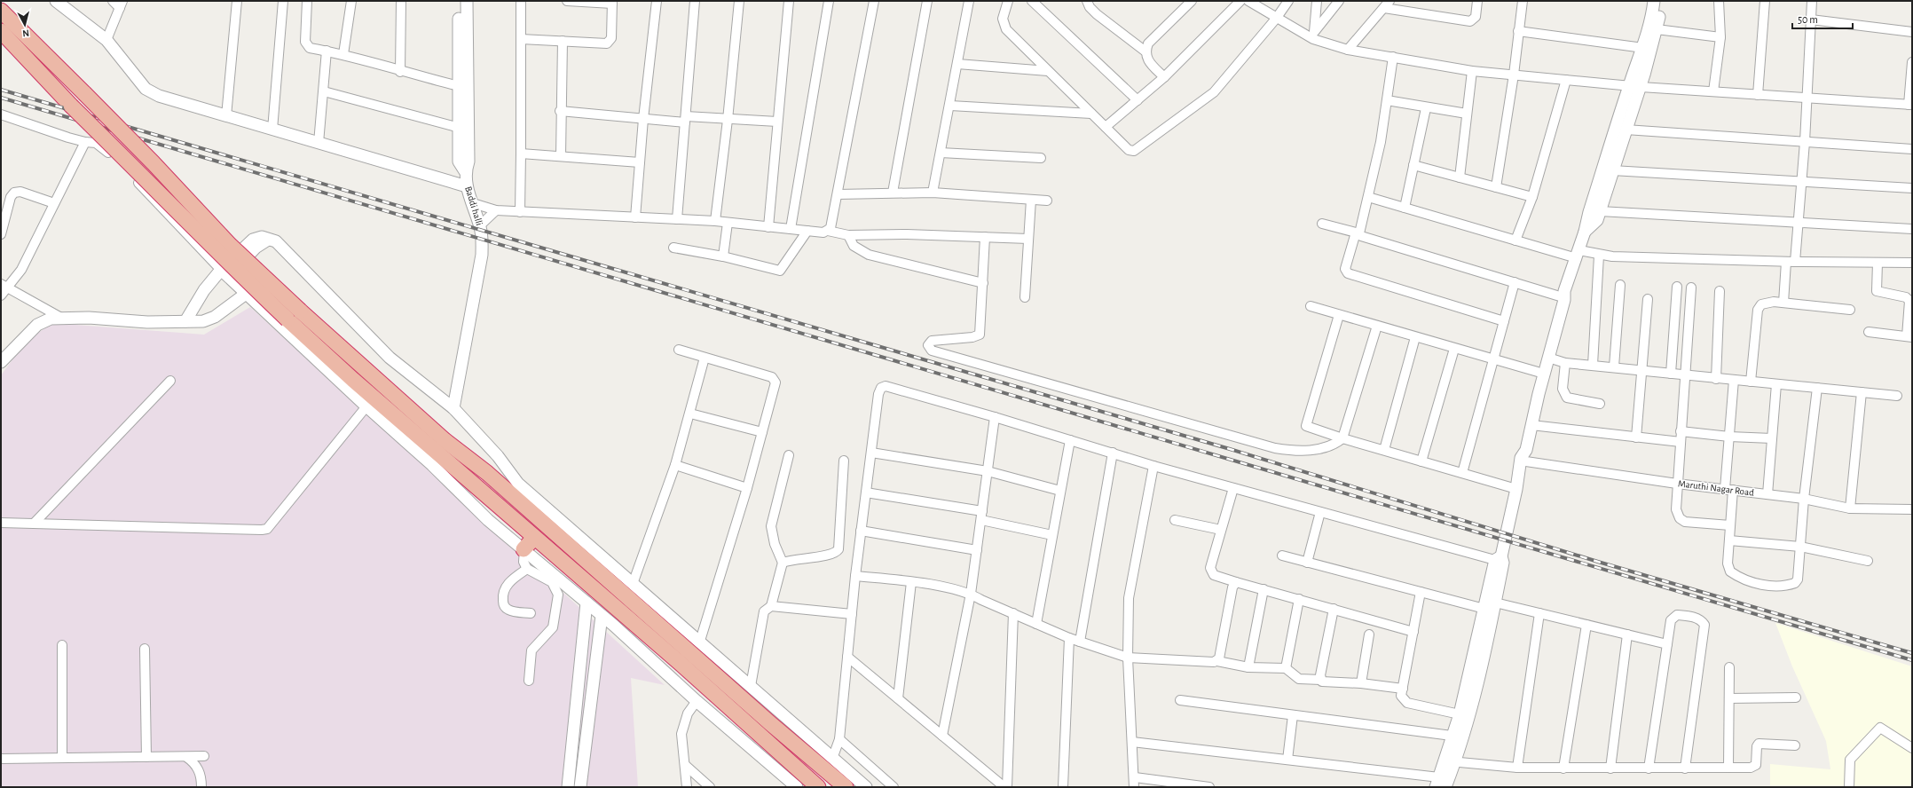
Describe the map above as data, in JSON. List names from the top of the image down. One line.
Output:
{"streets":{"street":["Baddi halli","Maruthi Nagar Road"]},"scale_bar":"50 m","north":"bottom"}
